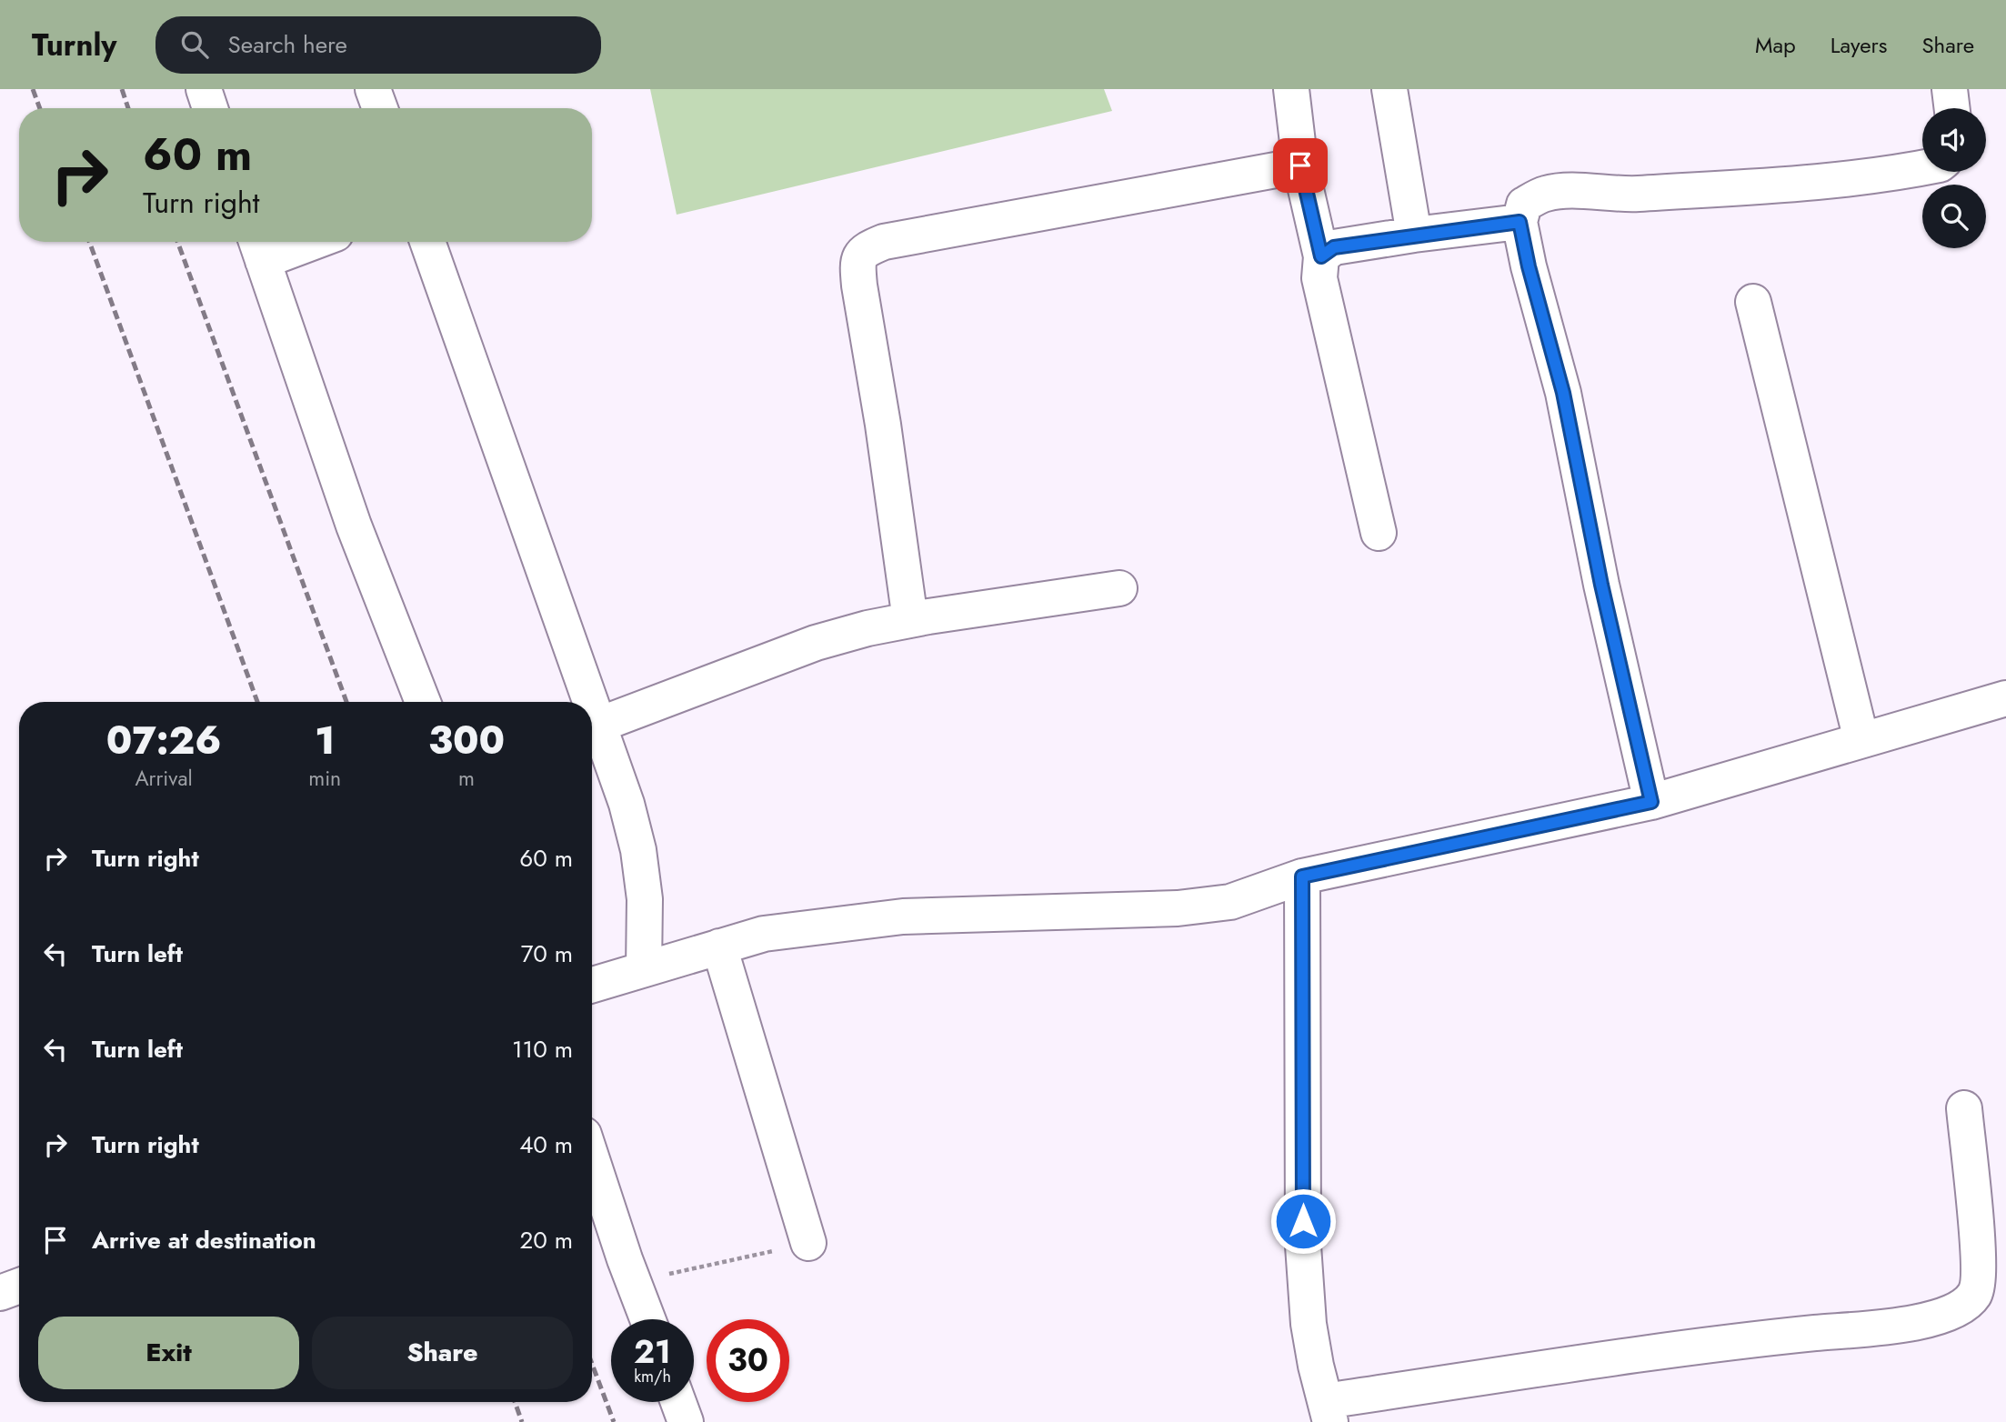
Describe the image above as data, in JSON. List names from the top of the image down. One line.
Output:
{"page":{"header":"Turnly","search":"Search here","nav":["Map","Layers","Share"],"turn":["60 m","Turn right"],"eta":["07:26","Arrival","1","min","300","m"],"list":[{"name":"Turn right","value":"60 m"},{"name":"Turn left","value":"70 m"},{"name":"Turn left","value":"110 m"},{"name":"Turn right","value":"40 m"},{"name":"Arrive at destination","value":"20 m"}],"buttons":["Exit","Share"],"speed":"21 km/h","limit":"30"}}
